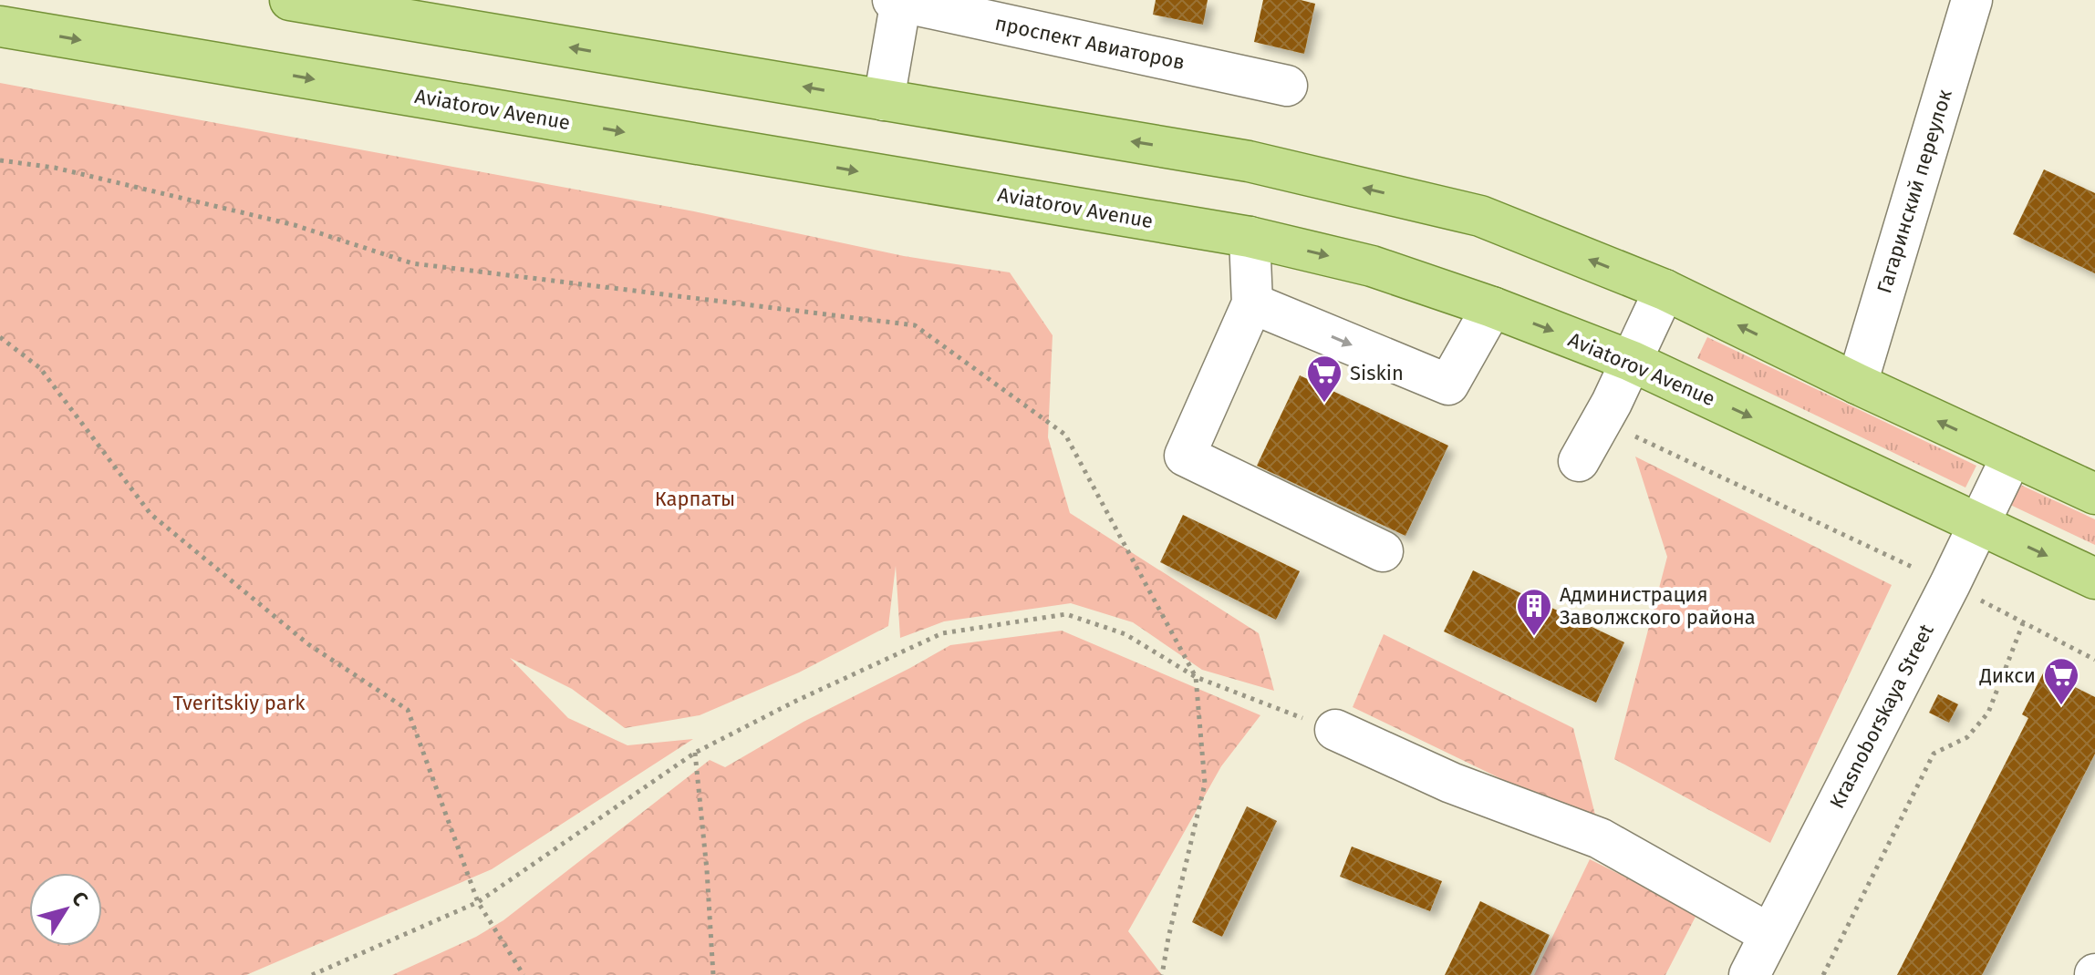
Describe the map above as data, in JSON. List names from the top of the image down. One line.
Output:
{"streets":{"main road":["Aviatorov Avenue"],"street":["проспект Авиаторов","Гагаринский переулок","Krasnoborskaya Street"]},"crossings":[["Aviatorov Avenue","Krasnoborskaya Street"]],"parks":["Карпаты","Tveritskiy park"],"places":{"supermarket":["Siskin","Дикси"],"building":["Администрация Заволжского района"]},"north":"top right"}
